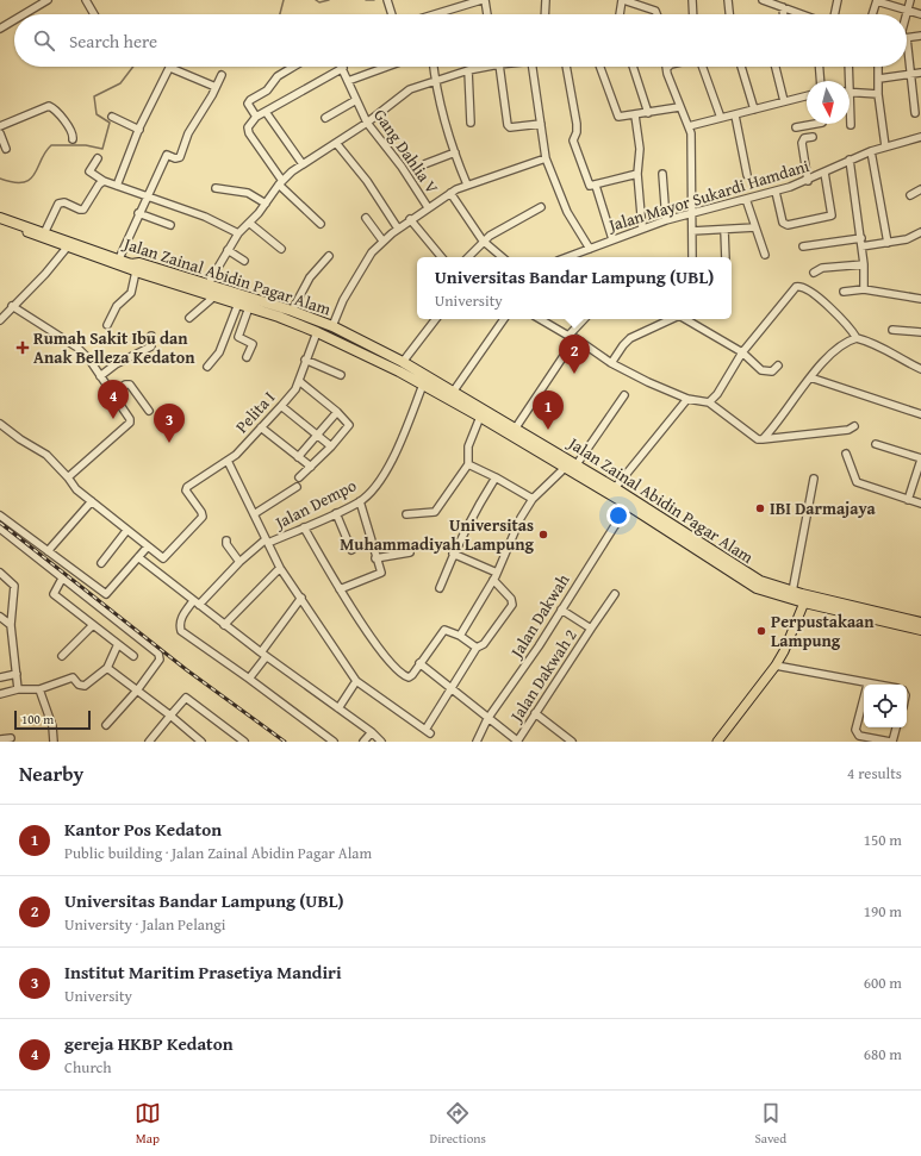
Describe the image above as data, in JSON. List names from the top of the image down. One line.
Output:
{"streets":{"highway":["Jalan Zainal Abidin Pagar Alam"],"street":["Gang Dahlia V","Jalan Mayor Sukardi Hamdani","Pelita I","Jalan Dempo","Jalan Dakwah","Jalan Dakwah 2"]},"crossings":[["Jalan Zainal Abidin Pagar Alam","Pelita I"],["Jalan Zainal Abidin Pagar Alam","Jalan Dempo"],["Jalan Zainal Abidin Pagar Alam","Jalan Dakwah"],["Jalan Dakwah","Jalan Dakwah 2"]],"places":{"health":["Rumah Sakit Ibu dan Anak Belleza Kedaton"],"other":["IBI Darmajaya","Universitas Muhammadiyah Lampung","Perpustakaan Lampung"]},"scale_bar":"100 m","north":"bottom","page":{"search":"Search here","popup":["Universitas Bandar Lampung (UBL)","University"],"pins":["2","4","1","3"],"scale":"100 m","heading":["Nearby","4 results"],"list":[{"mark":"1","name":"Kantor Pos Kedaton","note":"Public building · Jalan Zainal Abidin Pagar Alam","value":"150 m"},{"mark":"2","name":"Universitas Bandar Lampung (UBL)","note":"University · Jalan Pelangi","value":"190 m"},{"mark":"3","name":"Institut Maritim Prasetiya Mandiri","note":"University","value":"600 m"},{"mark":"4","name":"gereja HKBP Kedaton","note":"Church","value":"680 m"}],"nav":["Map","Directions","Saved"]}}
